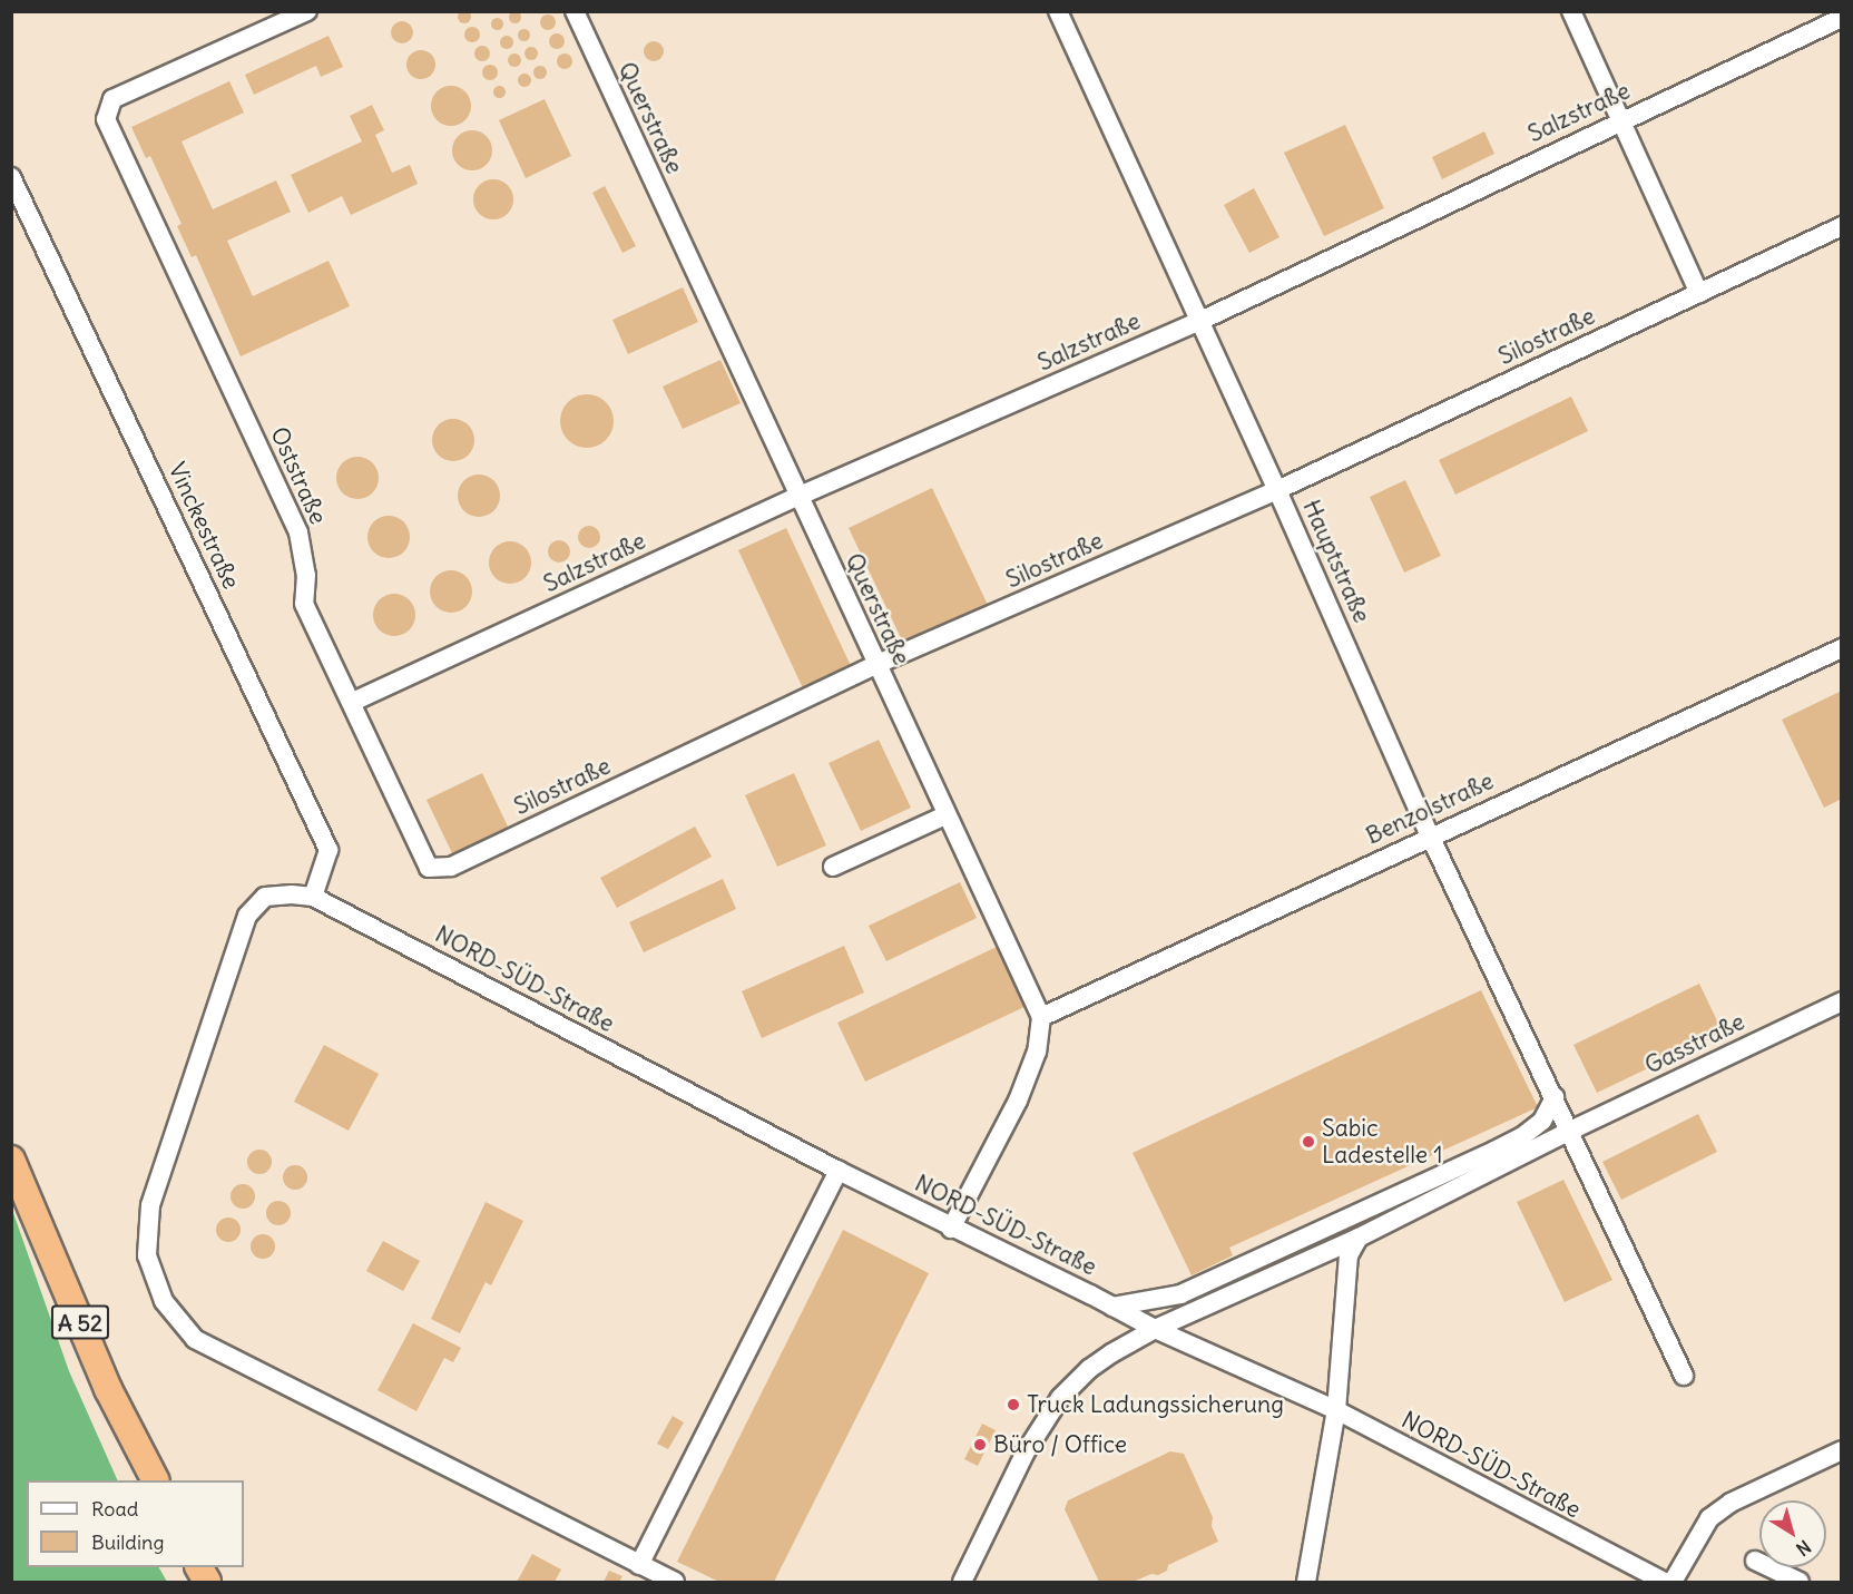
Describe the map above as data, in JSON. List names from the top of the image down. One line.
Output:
{"streets":{"highway":["A 52"],"lane":["Salzstraße","Querstraße","Silostraße","Oststraße","Vinckestraße","Hauptstraße","Benzolstraße","NORD-SÜD-Straße","Gasstraße"]},"crossings":[["Salzstraße","Querstraße"],["Salzstraße","Oststraße"],["Salzstraße","Hauptstraße"],["Querstraße","Silostraße"],["Querstraße","Benzolstraße"],["Silostraße","Oststraße"],["Silostraße","Hauptstraße"],["Vinckestraße","NORD-SÜD-Straße"],["Hauptstraße","Benzolstraße"],["Hauptstraße","Gasstraße"],["NORD-SÜD-Straße","Gasstraße"]],"places":["Sabic Ladestelle 1","Truck Ladungssicherung","Büro / Office"],"legend":["Road","Building"],"north":"bottom right"}
